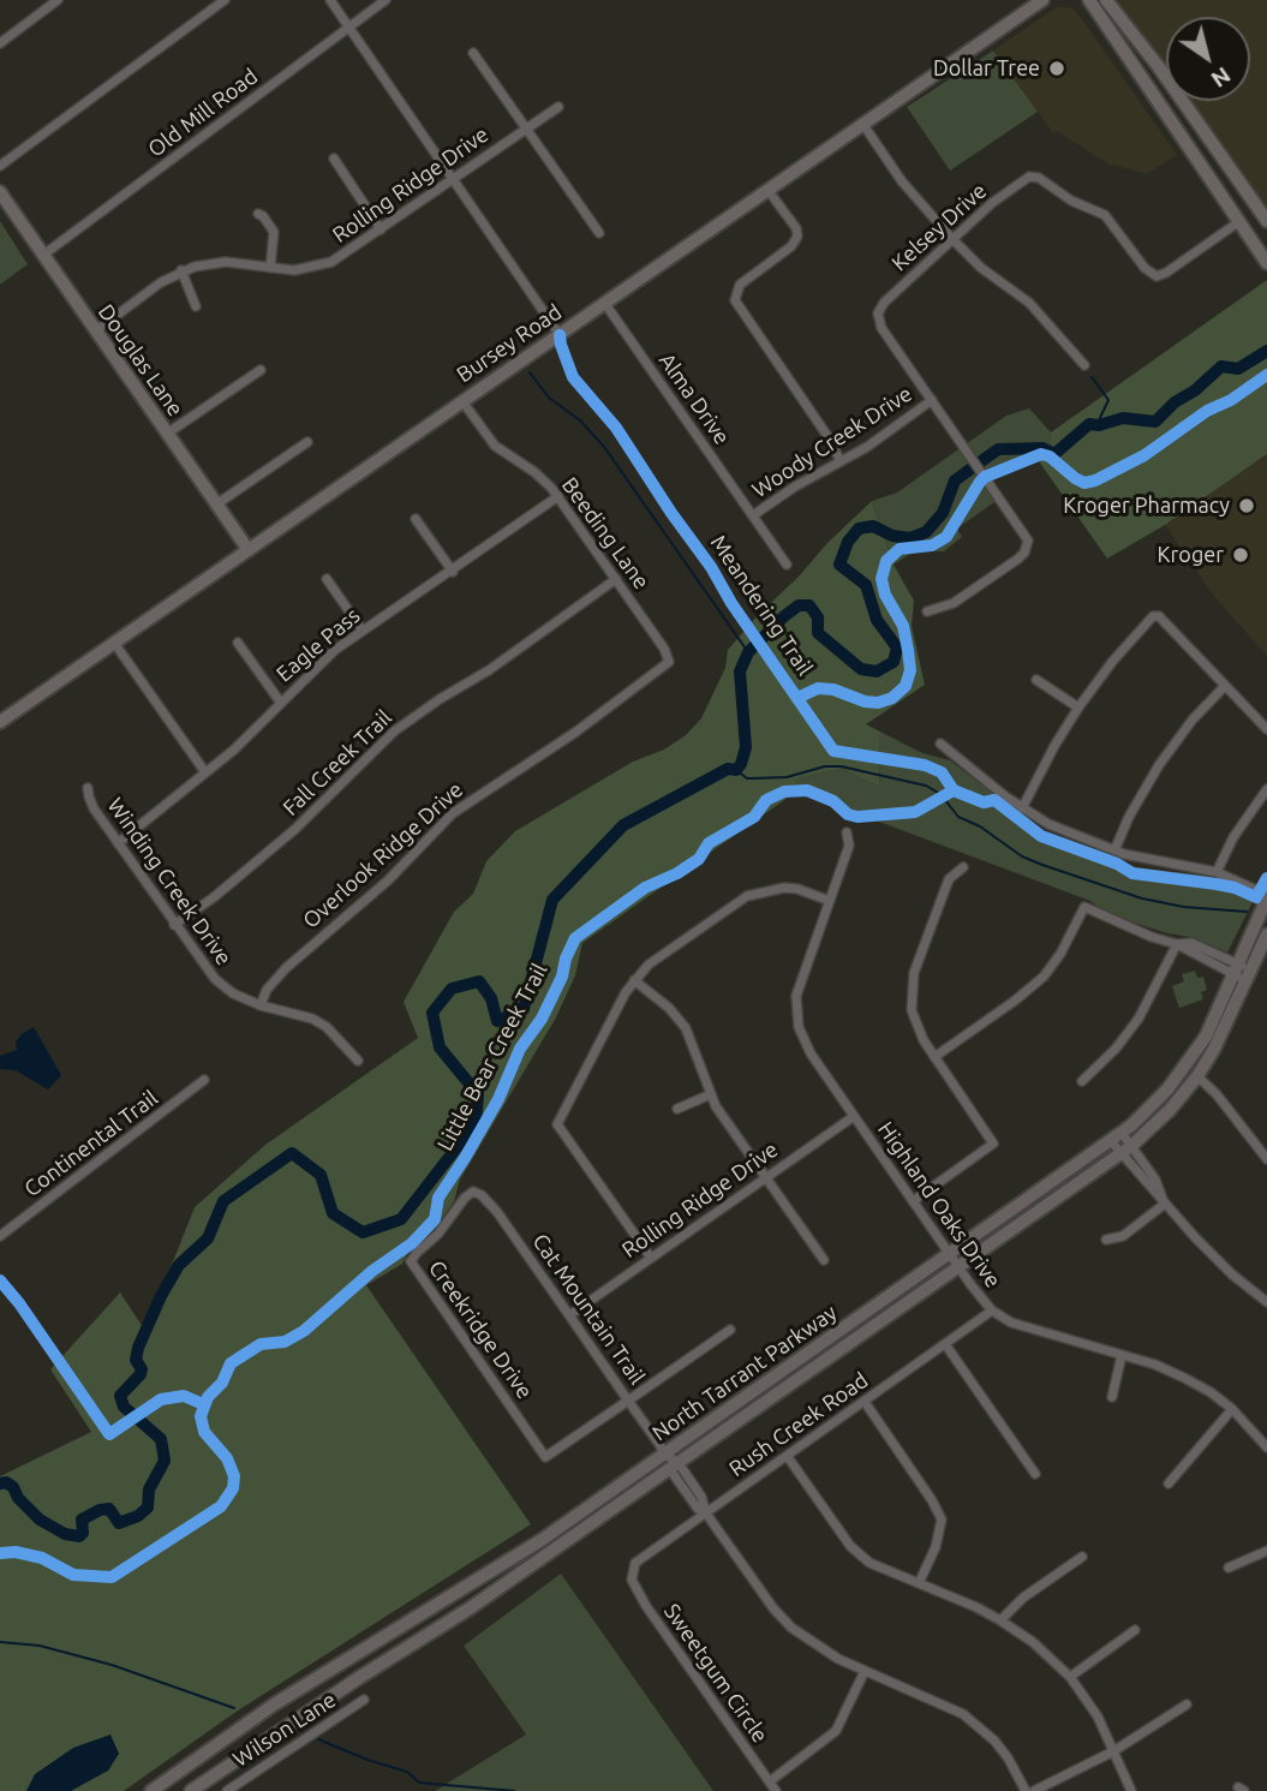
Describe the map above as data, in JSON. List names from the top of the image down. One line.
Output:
{"streets":{"main road":["North Tarrant Parkway"],"street":["Old Mill Road","Rolling Ridge Drive","Kelsey Drive","Bursey Road","Douglas Lane","Alma Drive","Woody Creek Drive","Beeding Lane","Eagle Pass","Fall Creek Trail","Overlook Ridge Drive","Winding Creek Drive","Continental Trail","Highland Oaks Drive","Cat Mountain Trail","Creekridge Drive","Rush Creek Road","Sweetgum Circle","Wilson Lane"],"cycle path":["Meandering Trail","Little Bear Creek Trail"]},"crossings":[["Old Mill Road","Douglas Lane"],["Rolling Ridge Drive","Douglas Lane"],["Rolling Ridge Drive","Highland Oaks Drive"],["Rolling Ridge Drive","Cat Mountain Trail"],["Kelsey Drive","Woody Creek Drive"],["Bursey Road","Douglas Lane"],["Bursey Road","Alma Drive"],["Bursey Road","Beeding Lane"],["Alma Drive","Woody Creek Drive"],["Beeding Lane","Eagle Pass"],["Beeding Lane","Fall Creek Trail"],["Beeding Lane","Overlook Ridge Drive"],["Eagle Pass","Winding Creek Drive"],["Fall Creek Trail","Winding Creek Drive"],["Overlook Ridge Drive","Winding Creek Drive"],["Highland Oaks Drive","North Tarrant Parkway"],["Highland Oaks Drive","Rush Creek Road"],["Cat Mountain Trail","Creekridge Drive"],["Cat Mountain Trail","North Tarrant Parkway"],["Cat Mountain Trail","Rush Creek Road"],["Rush Creek Road","Sweetgum Circle"]],"places":["Dollar Tree","Kroger Pharmacy","Kroger"],"north":"bottom right"}
